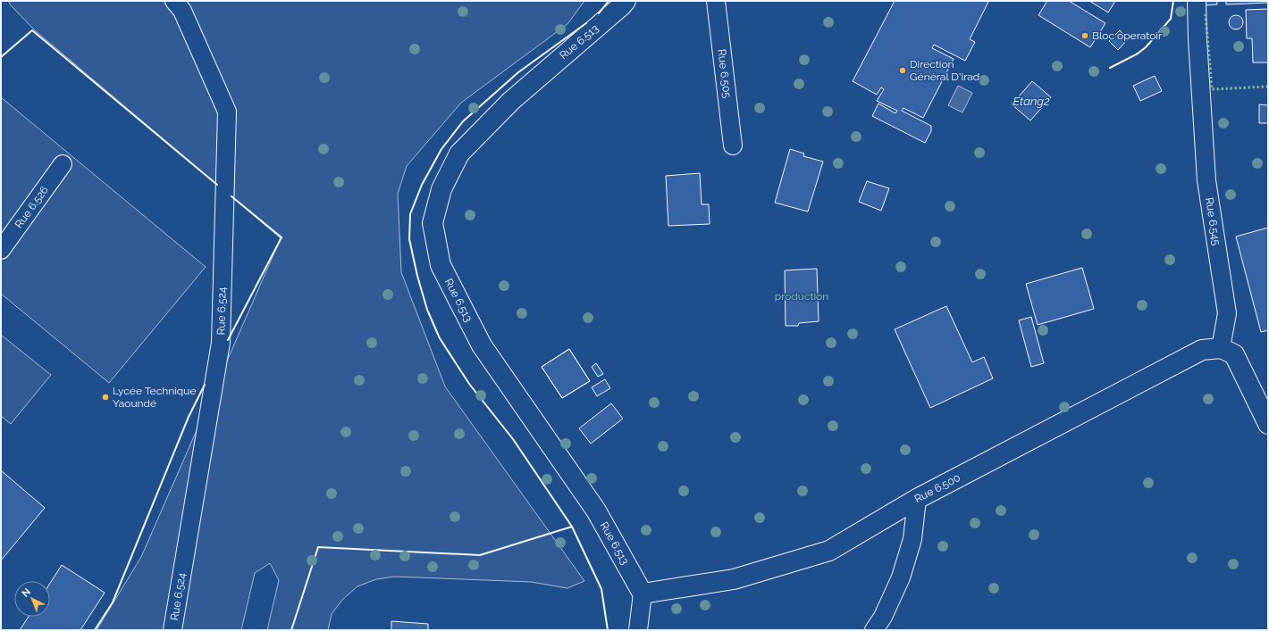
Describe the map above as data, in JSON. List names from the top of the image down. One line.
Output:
{"streets":{"street":["Rue 6.513","Rue 6.505","Rue 6.526","Rue 6.545","Rue 6.524","Rue 6.500"]},"crossings":[["Rue 6.513","Rue 6.500"],["Rue 6.545","Rue 6.500"]],"water":["Etang2"],"parks":["production"],"places":["Bloc operatoir","Direction Général D'irad","Lycée Technique Yaoundé"],"north":"top left"}
